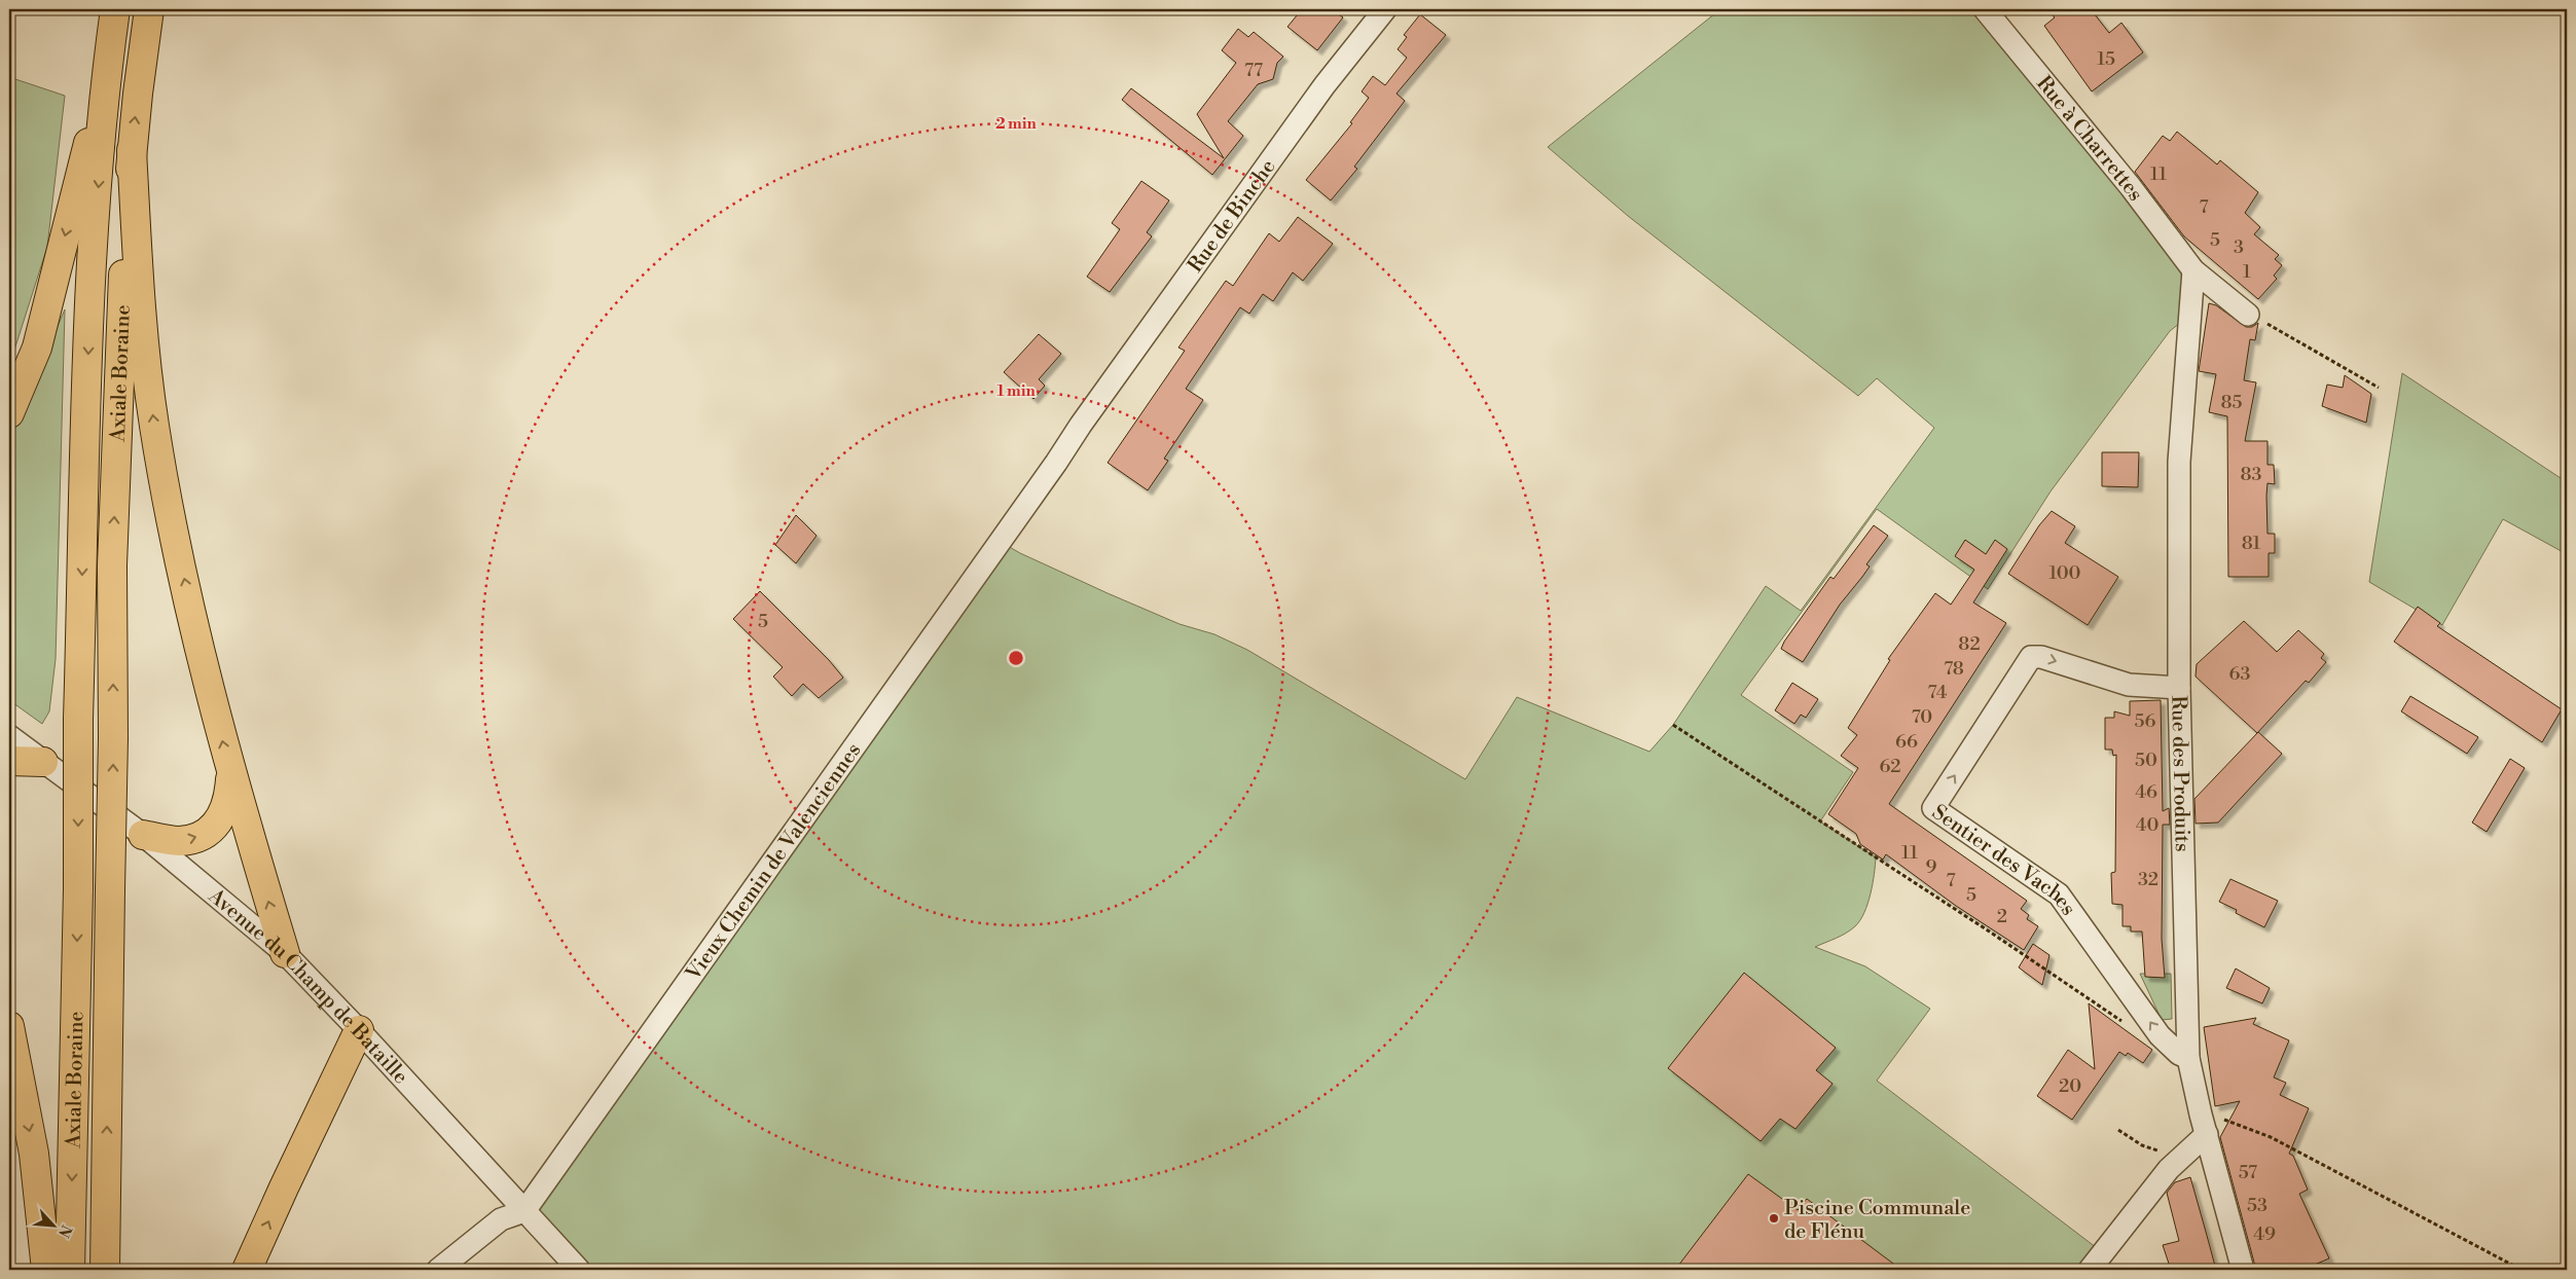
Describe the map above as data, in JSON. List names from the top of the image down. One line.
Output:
{"streets":{"highway":["Axiale Boraine"],"street":["Rue à Charrettes","Rue de Binche","Rue des Produits","Sentier des Vaches","Vieux Chemin de Valenciennes","Avenue du Champ de Bataille"]},"crossings":[["Rue à Charrettes","Rue des Produits"],["Rue de Binche","Vieux Chemin de Valenciennes"],["Rue des Produits","Sentier des Vaches"],["Vieux Chemin de Valenciennes","Avenue du Champ de Bataille"]],"places":["Piscine Communale de Flénu"],"house_numbers":["15","77","11","7","5","3","1","85","83","81","100","5","82","78","63","74","70","56","66","50","62","46","40","11","9","32","7","5","2","20","57","53","49"],"north":"bottom right","rings":["2 min","1 min"]}
